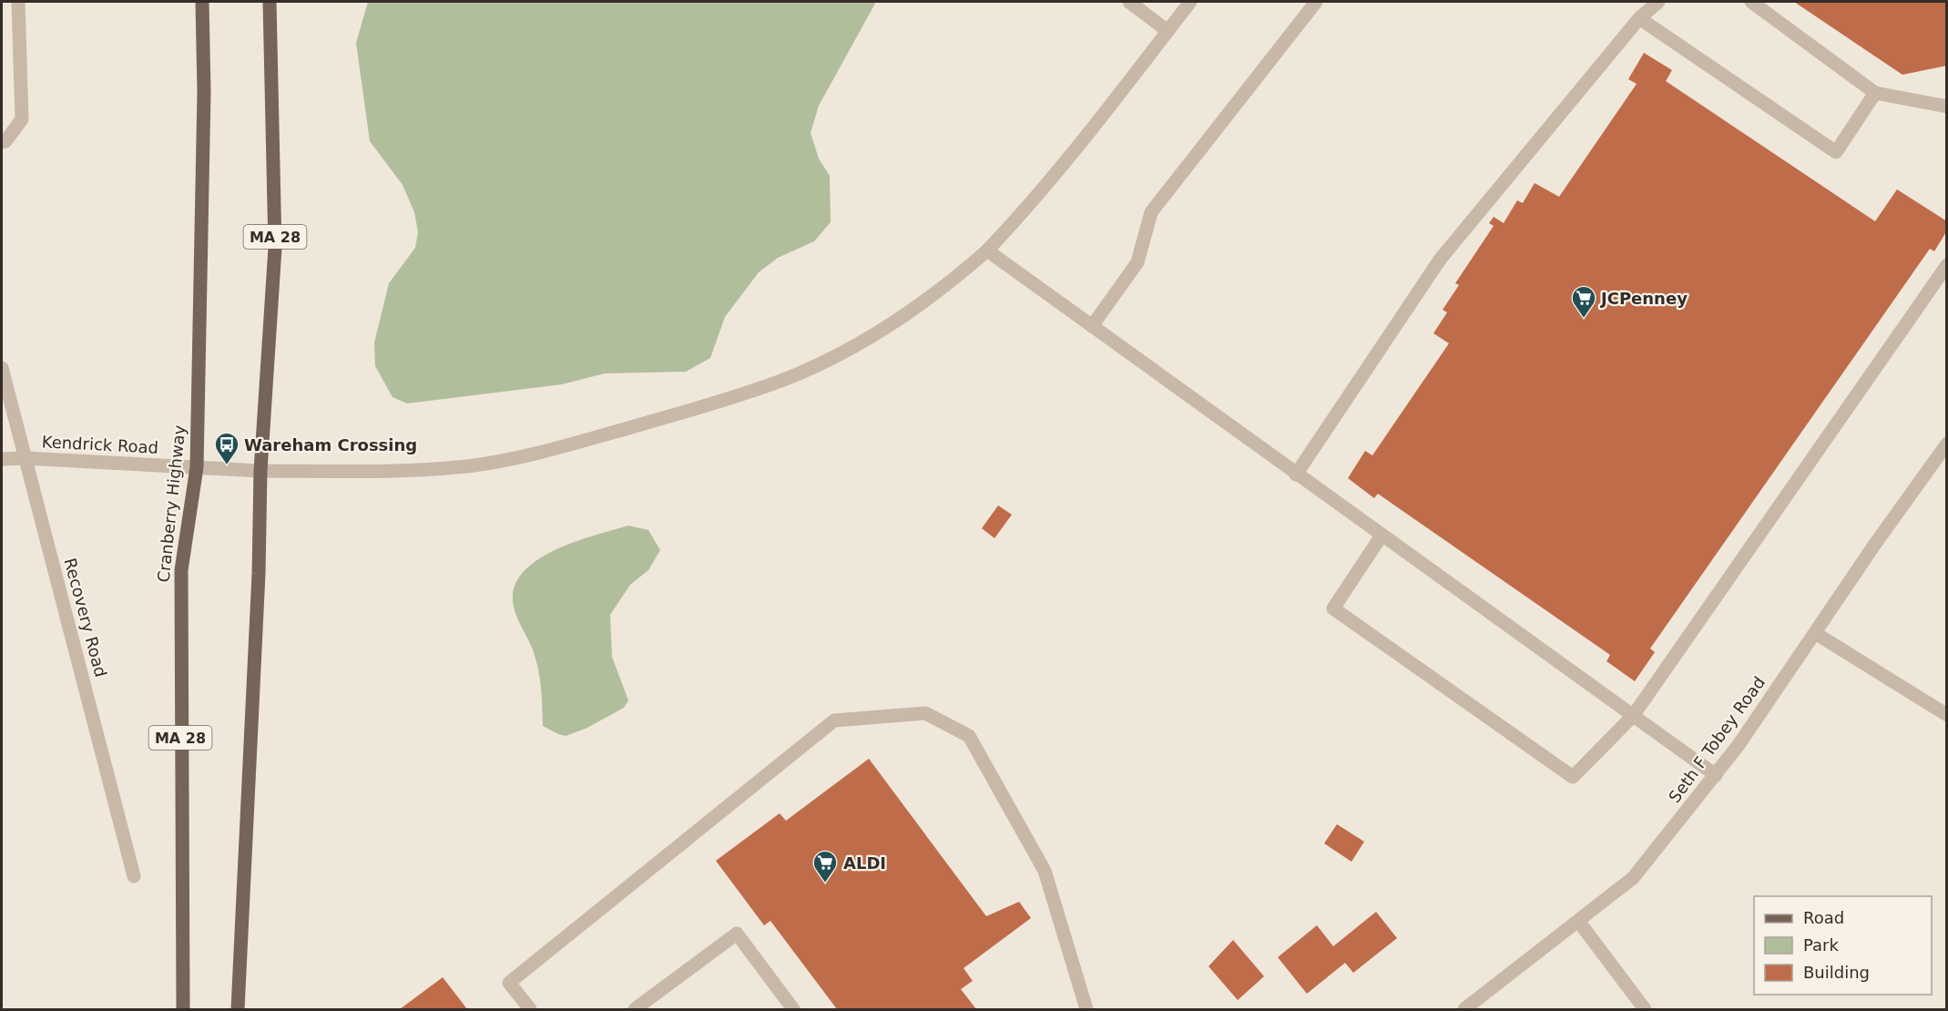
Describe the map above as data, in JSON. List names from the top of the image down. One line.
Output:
{"streets":{"main road":["MA 28","Cranberry Highway"],"street":["Kendrick Road","Recovery Road","Seth F Tobey Road"]},"crossings":[["MA 28","Kendrick Road"],["Kendrick Road","Cranberry Highway"],["Kendrick Road","Recovery Road"]],"places":{"supermarket":["JCPenney","ALDI"],"bus stop":["Wareham Crossing"]},"legend":["Road","Park","Building"]}
